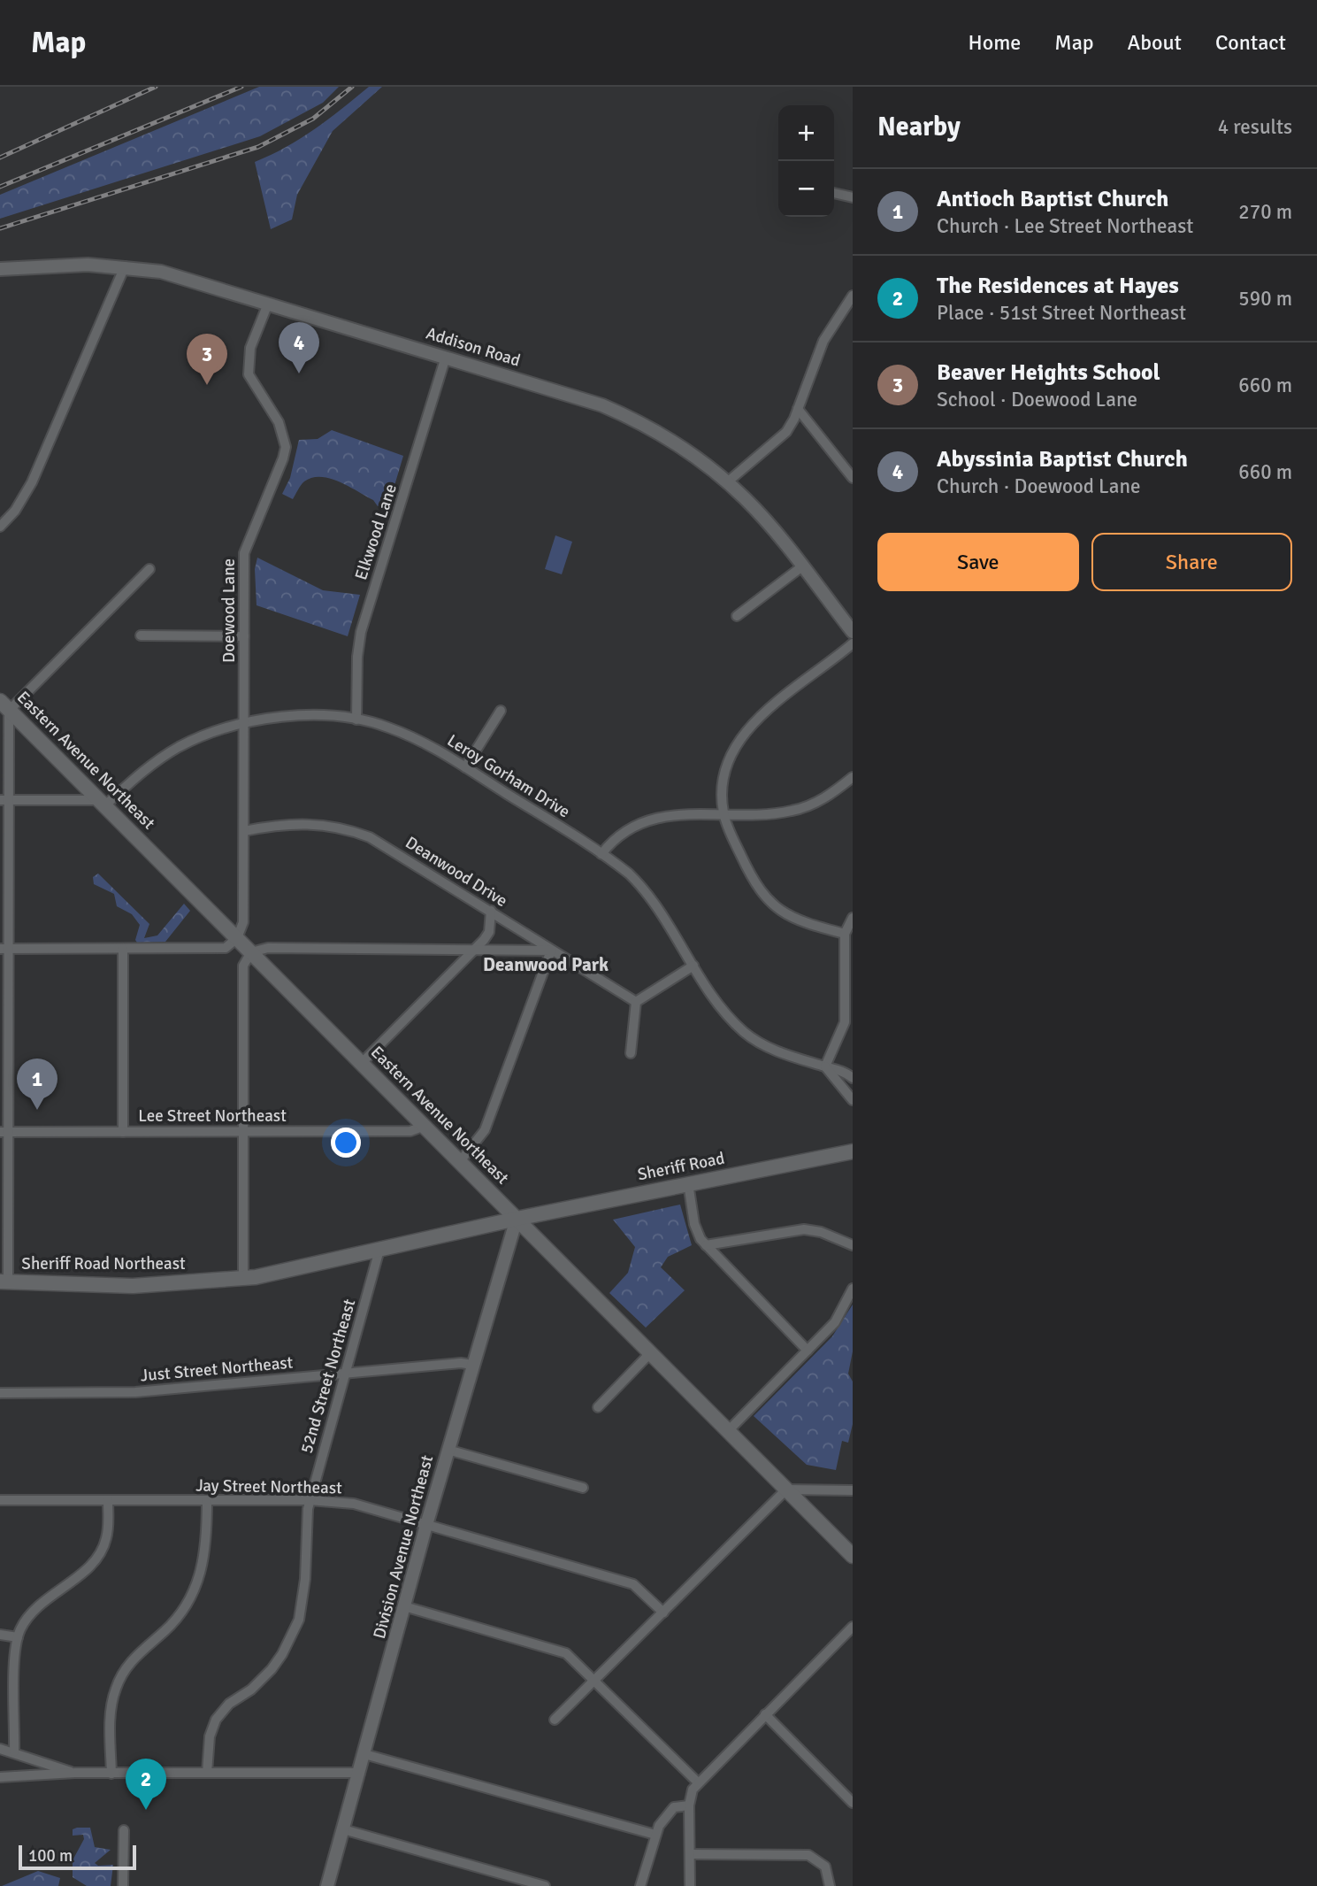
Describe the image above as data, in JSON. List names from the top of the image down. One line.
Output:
{"streets":{"main road":["Eastern Avenue Northeast","Sheriff Road","Sheriff Road Northeast"],"street":["Addison Road","Elkwood Lane","Doewood Lane","Leroy Gorham Drive","Deanwood Drive","Lee Street Northeast","Just Street Northeast","52nd Street Northeast","Jay Street Northeast","Division Avenue Northeast"]},"crossings":[["Addison Road","Elkwood Lane"],["Addison Road","Doewood Lane"],["Elkwood Lane","Leroy Gorham Drive"],["Doewood Lane","Eastern Avenue Northeast"],["Doewood Lane","Leroy Gorham Drive"],["Doewood Lane","Deanwood Drive"],["Eastern Avenue Northeast","Leroy Gorham Drive"],["Eastern Avenue Northeast","Lee Street Northeast"],["Eastern Avenue Northeast","Sheriff Road"],["Eastern Avenue Northeast","Sheriff Road Northeast"],["Eastern Avenue Northeast","Division Avenue Northeast"],["Sheriff Road","Sheriff Road Northeast"],["Sheriff Road","Division Avenue Northeast"],["Sheriff Road Northeast","52nd Street Northeast"],["Sheriff Road Northeast","Division Avenue Northeast"],["Just Street Northeast","52nd Street Northeast"],["Just Street Northeast","Division Avenue Northeast"],["52nd Street Northeast","Jay Street Northeast"],["Jay Street Northeast","Division Avenue Northeast"]],"districts":["Deanwood Park"],"scale_bar":"100 m","page":{"header":"Map","nav":["Home","Map","About","Contact"],"heading":["Nearby","4 results"],"map_buttons":["+","−"],"list":[{"mark":"1","name":"Antioch Baptist Church","note":"Church · Lee Street Northeast","value":"270 m"},{"mark":"2","name":"The Residences at Hayes","note":"Place · 51st Street Northeast","value":"590 m"},{"mark":"3","name":"Beaver Heights School","note":"School · Doewood Lane","value":"660 m"},{"mark":"4","name":"Abyssinia Baptist Church","note":"Church · Doewood Lane","value":"660 m"}],"pins":["4","3","1","2"],"buttons":["Save","Share"],"scale":"100 m"}}
